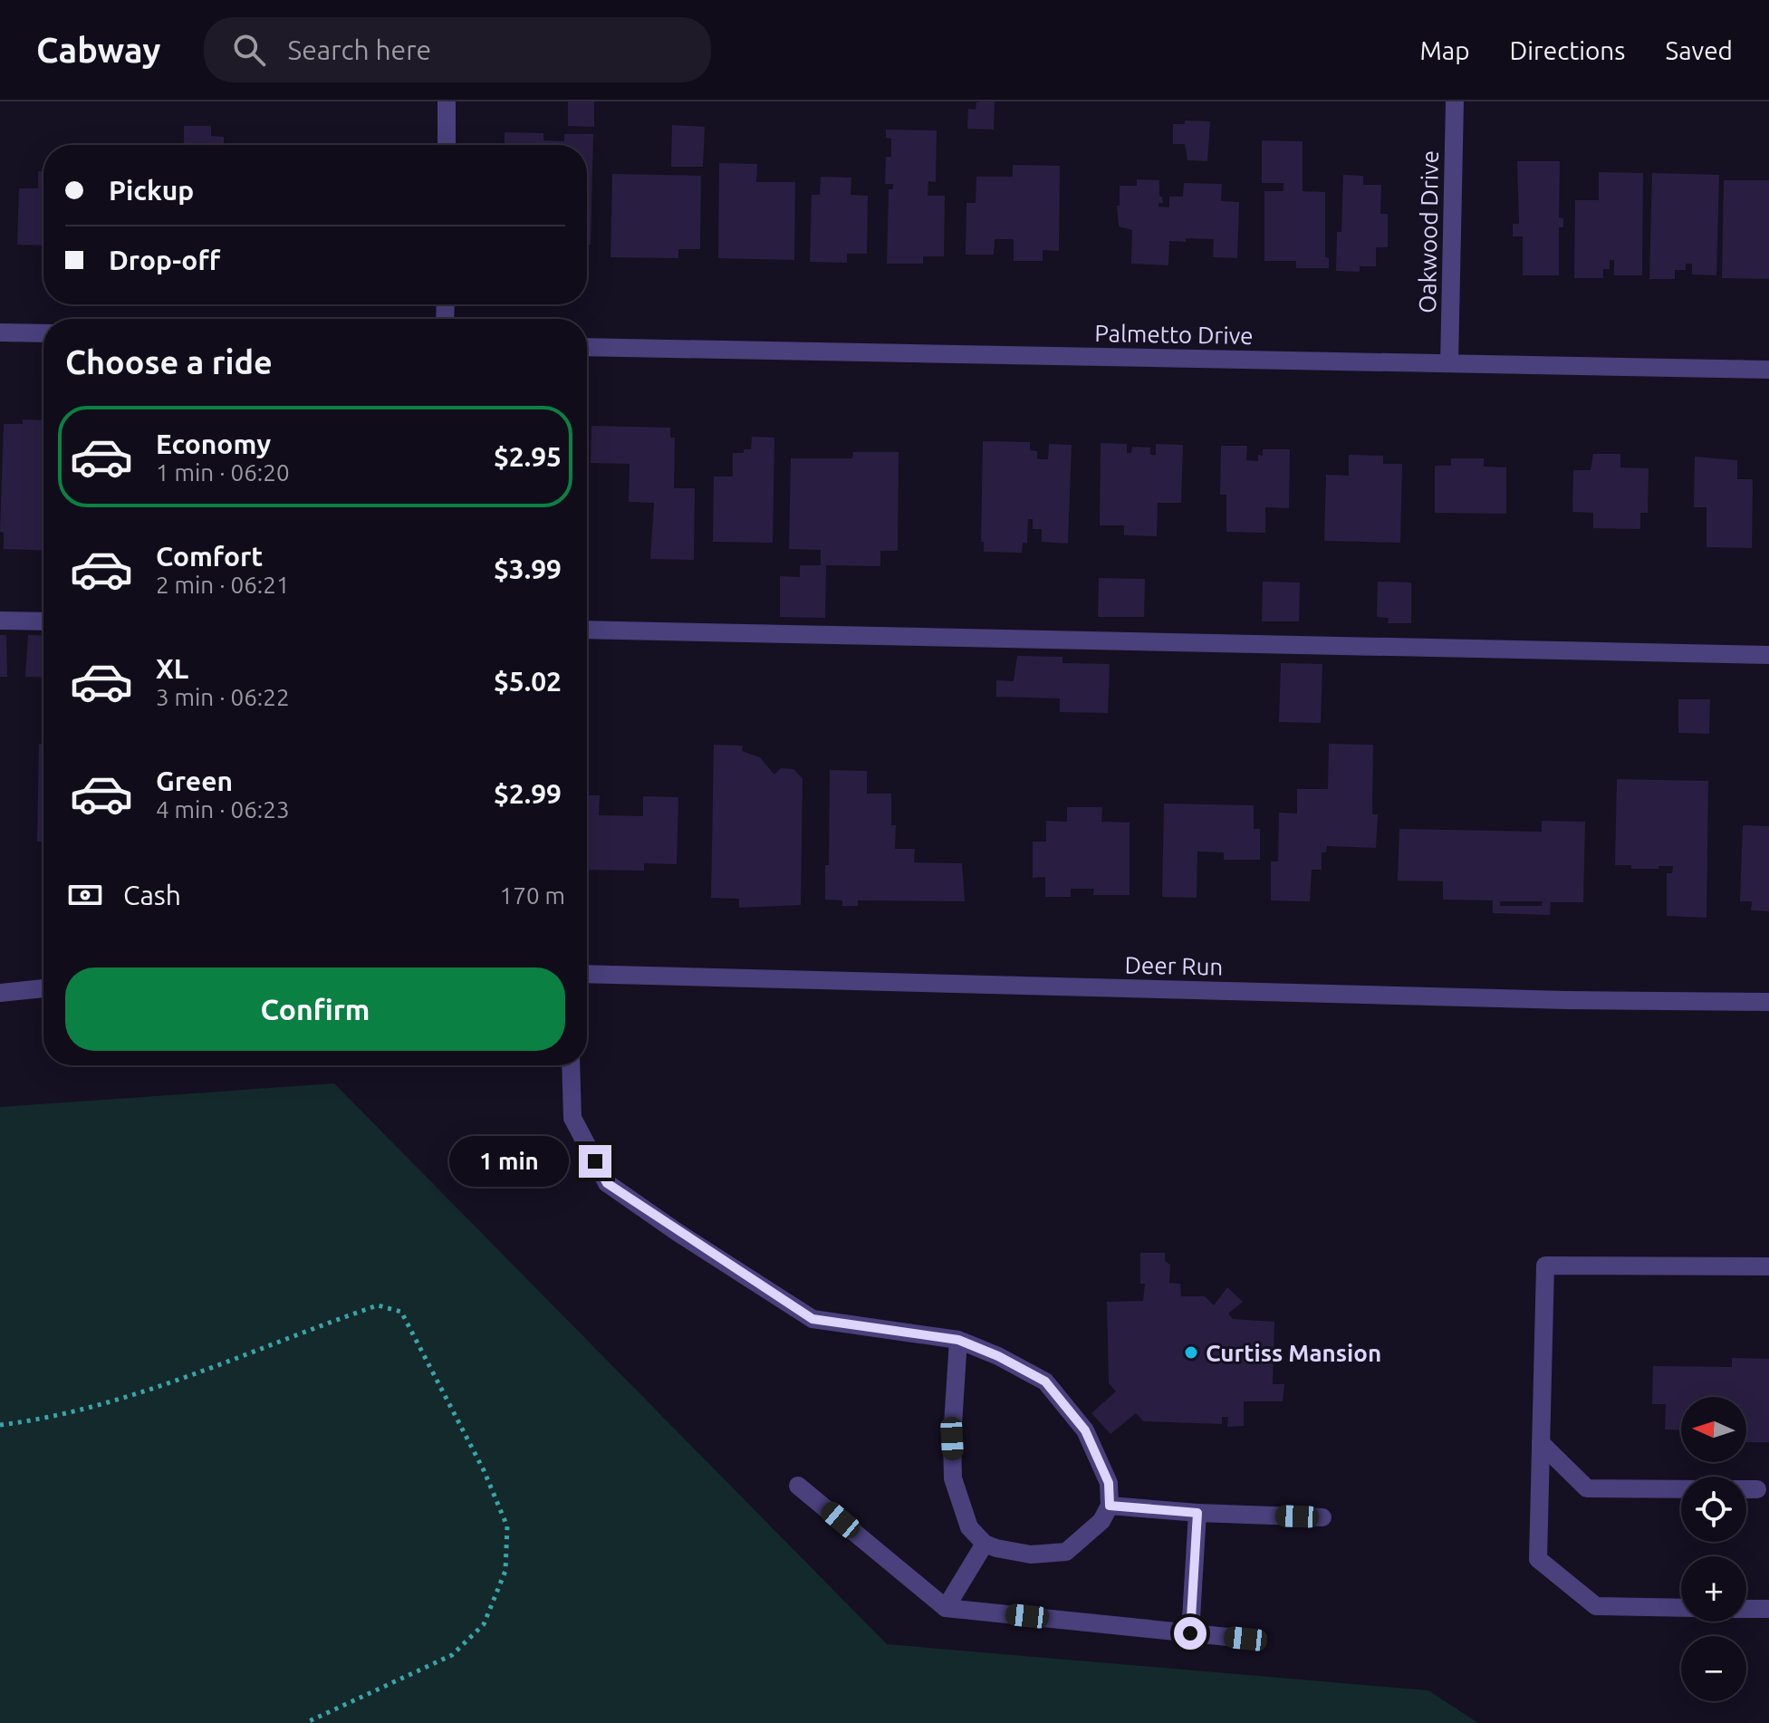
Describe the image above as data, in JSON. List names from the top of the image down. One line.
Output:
{"streets":{"street":["Oakwood Drive","Palmetto Drive","Deer Run"]},"crossings":[["Oakwood Drive","Palmetto Drive"]],"places":["Curtiss Mansion"],"north":"left","page":{"header":"Cabway","search":"Search here","nav":["Map","Directions","Saved"],"banner":["Pickup","Drop-off"],"heading":"Choose a ride","list":[{"name":"Economy","note":"1 min · 06:20","value":"$2.95"},{"name":"Comfort","note":"2 min · 06:21","value":"$3.99"},{"name":"XL","note":"3 min · 06:22","value":"$5.02"},{"name":"Green","note":"4 min · 06:23","value":"$2.99"}],"pay":["Cash","170 m"],"buttons":"Confirm","bubble":"1 min","map_buttons":["+","−"]}}
